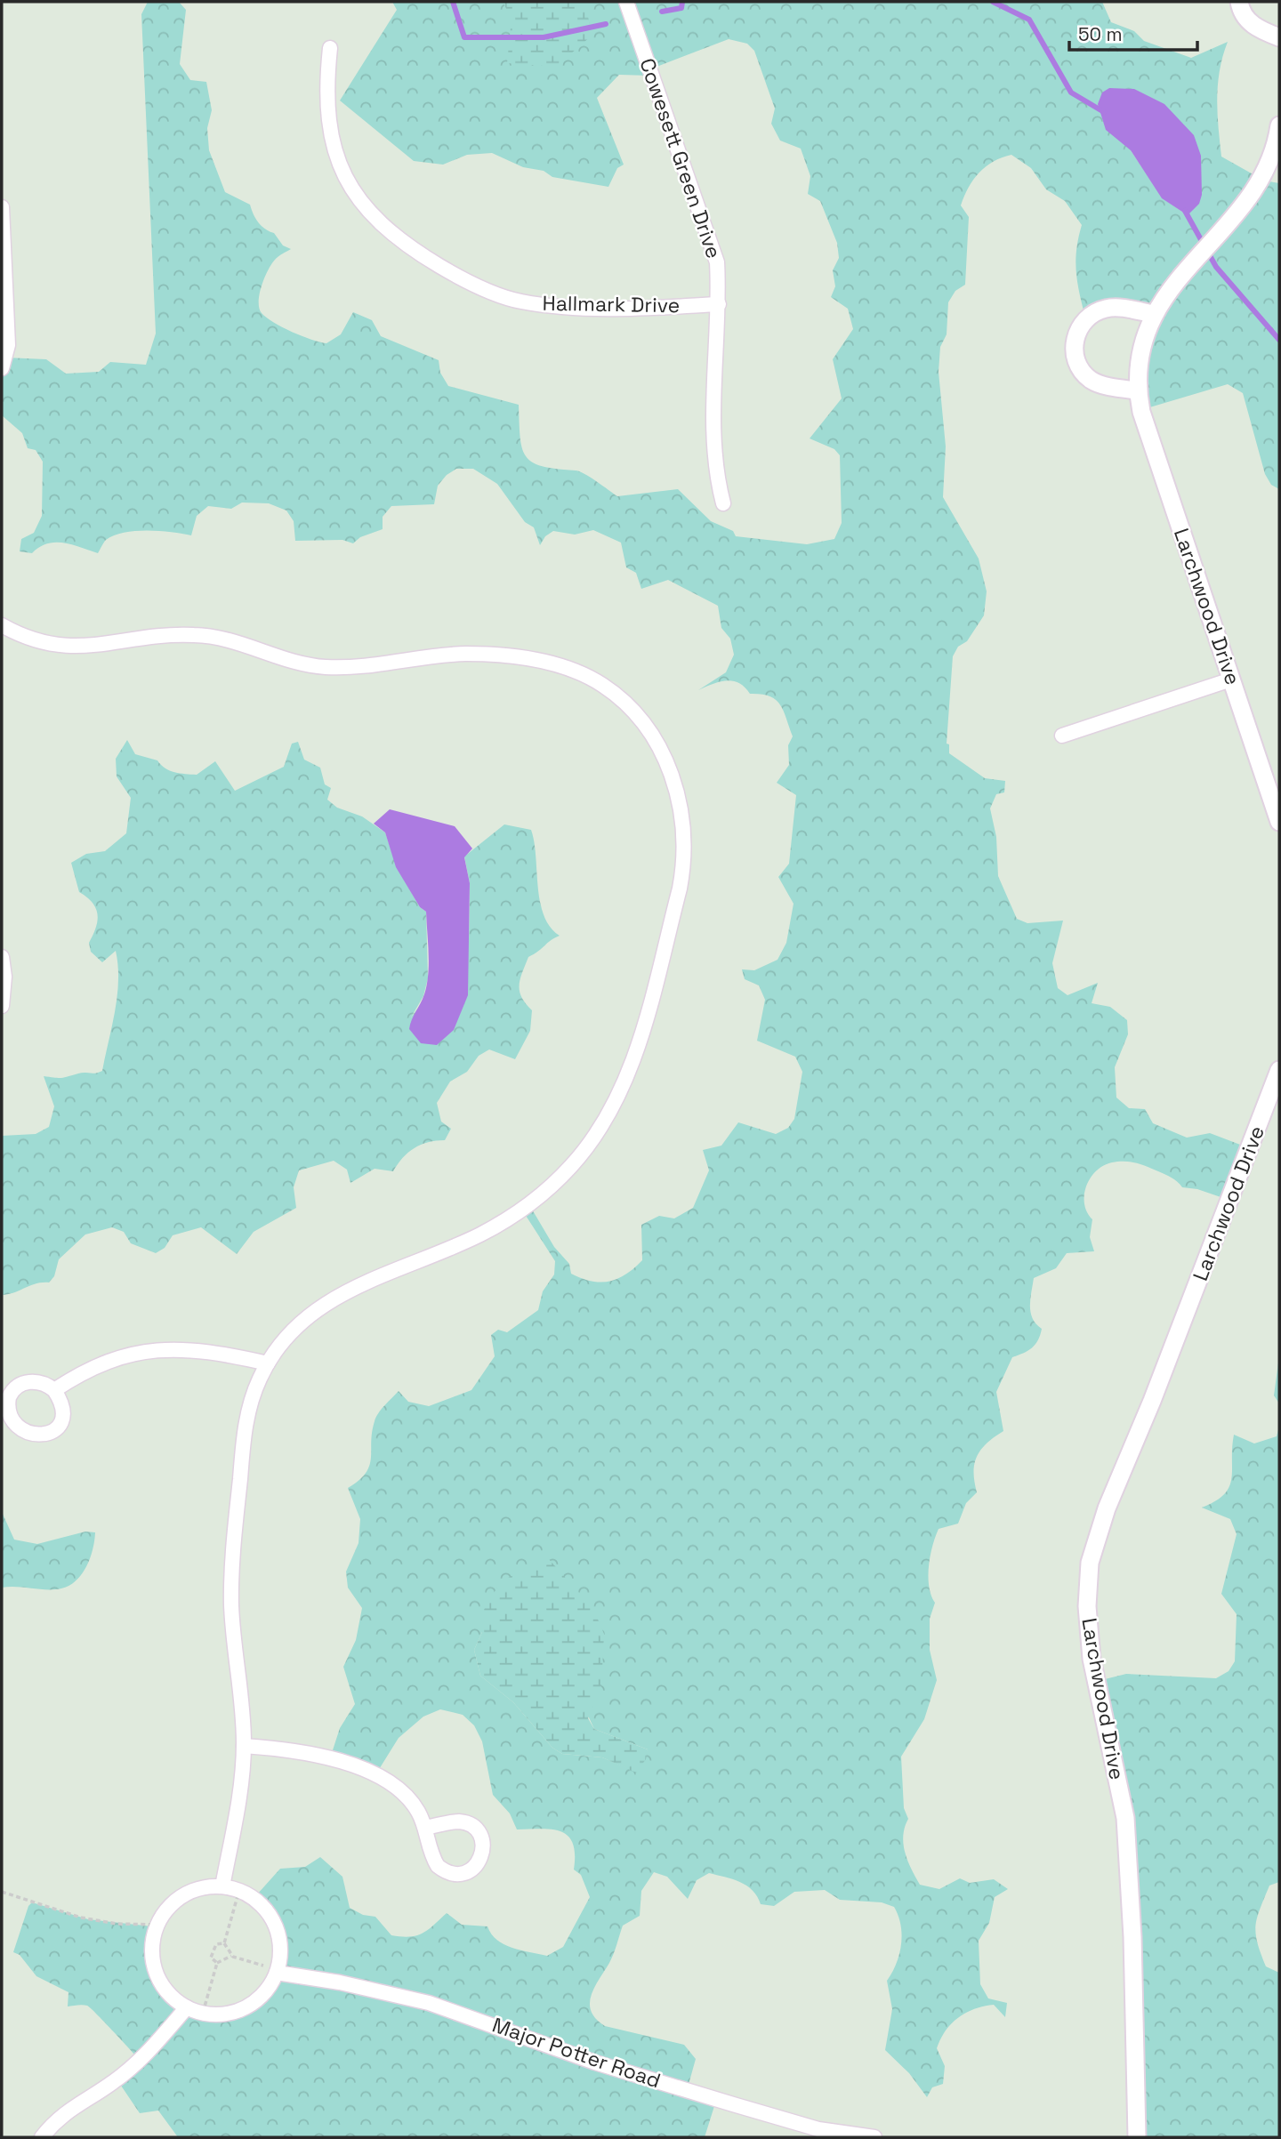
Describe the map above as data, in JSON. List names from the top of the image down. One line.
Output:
{"streets":{"street":["Cowesett Green Drive","Hallmark Drive","Larchwood Drive","Major Potter Road"]},"crossings":[["Cowesett Green Drive","Hallmark Drive"]],"scale_bar":"50 m"}
